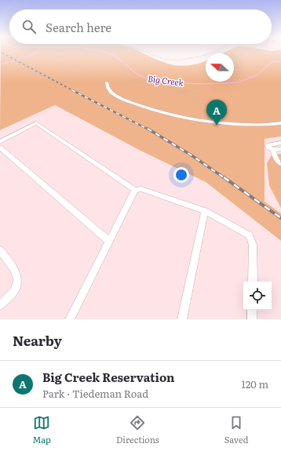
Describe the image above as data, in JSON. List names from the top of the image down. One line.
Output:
{"water":["Big Creek"],"north":"left","page":{"search":"Search here","pins":"A","heading":"Nearby","list":[{"mark":"A","name":"Big Creek Reservation","note":"Park · Tiedeman Road","value":"120 m"}],"nav":["Map","Directions","Saved"]}}
